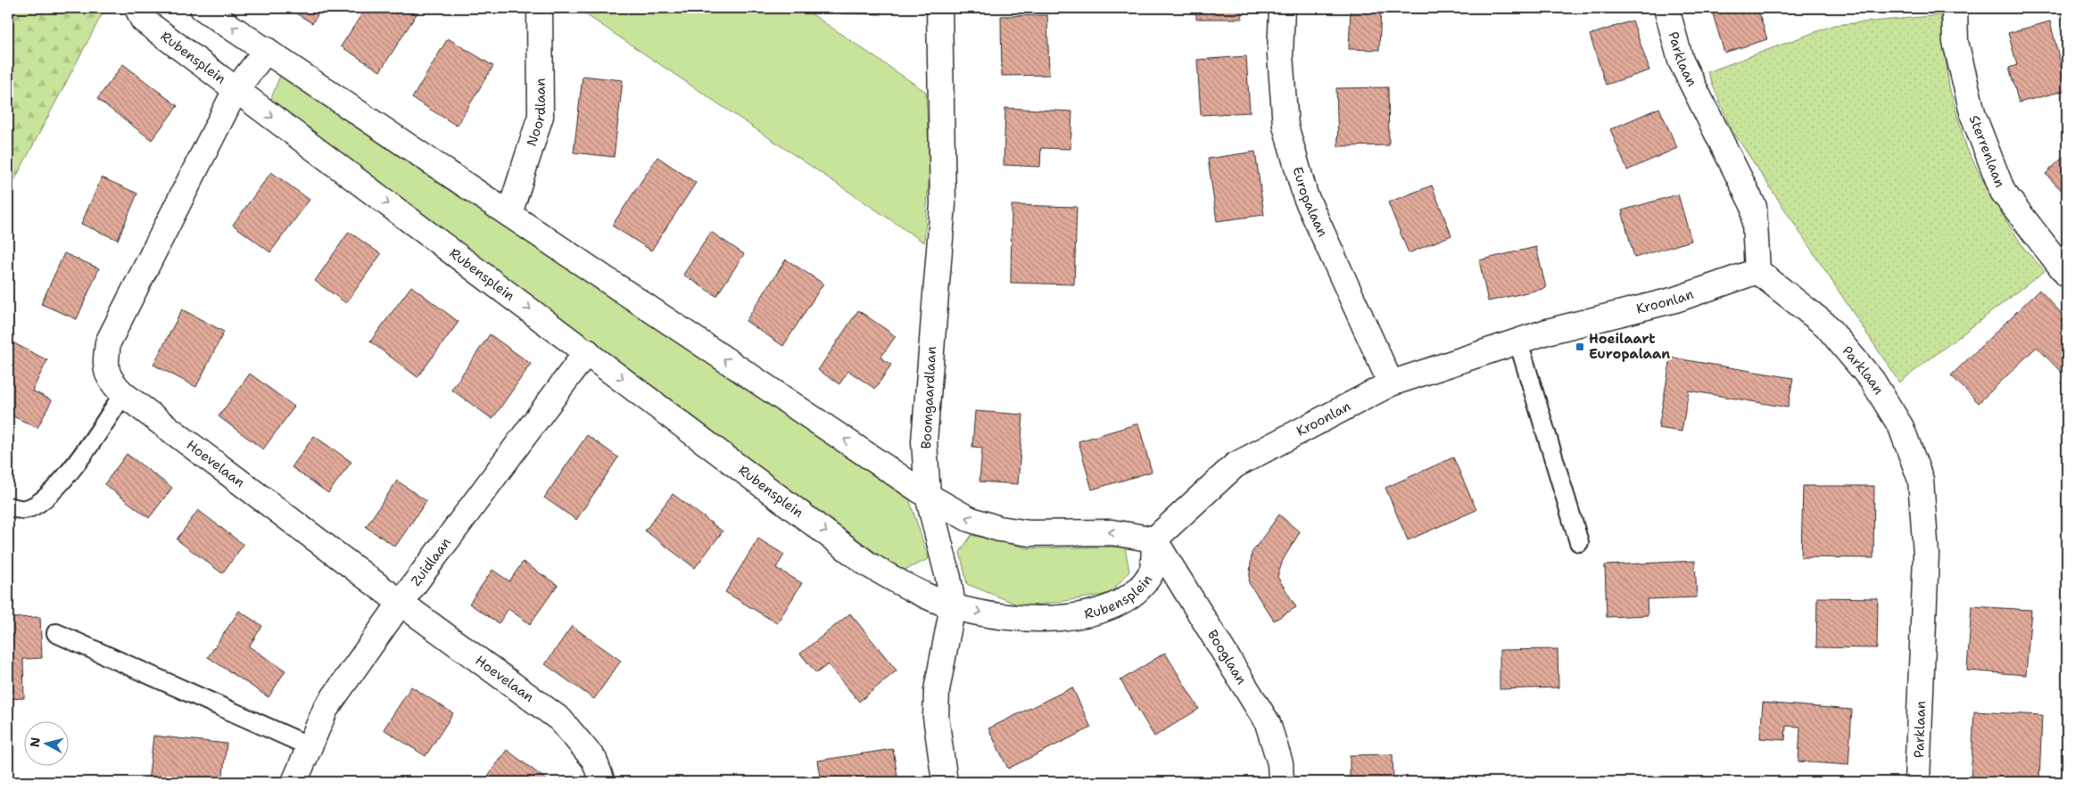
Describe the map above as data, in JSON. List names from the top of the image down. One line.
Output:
{"streets":{"street":["Rubensplein","Parklaan","Noordlaan","Sterrenlaan","Europalaan","Kroonlan","Boomgaardlaan","Hoevelaan","Zuidlaan","Booglaan"]},"crossings":[["Rubensplein","Kroonlan"],["Rubensplein","Boomgaardlaan"],["Rubensplein","Hoevelaan"],["Rubensplein","Zuidlaan"],["Rubensplein","Booglaan"],["Parklaan","Kroonlan"],["Europalaan","Kroonlan"],["Kroonlan","Booglaan"],["Hoevelaan","Zuidlaan"]],"places":{"transit":["Hoeilaart Europalaan"]},"north":"left"}
